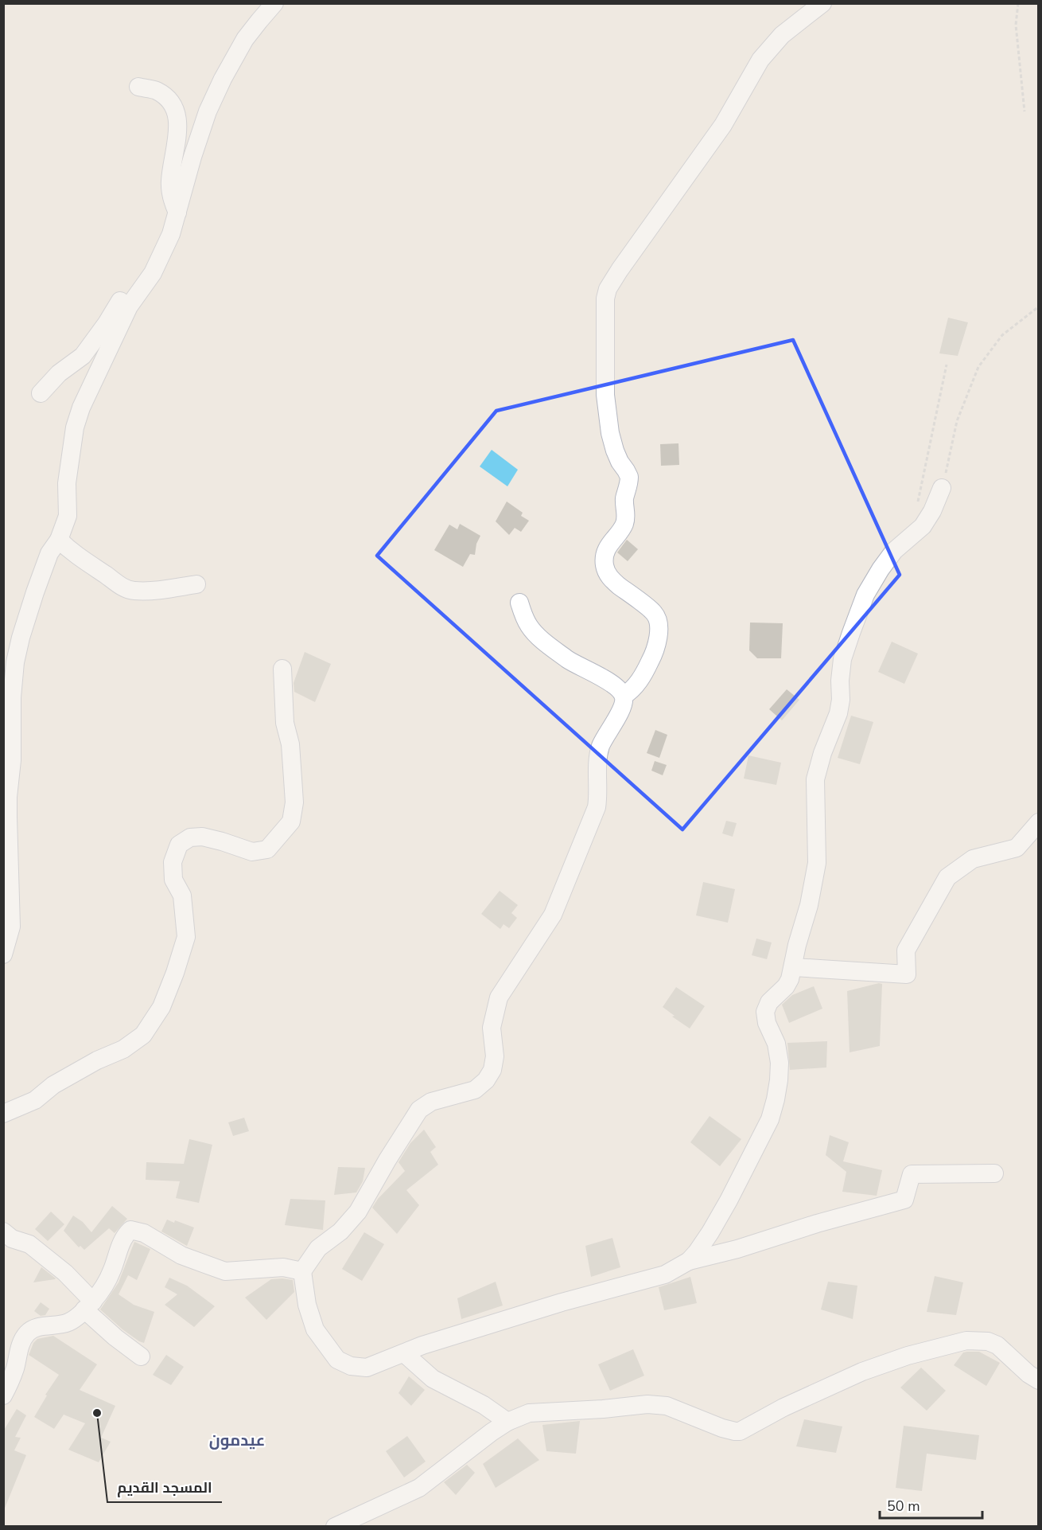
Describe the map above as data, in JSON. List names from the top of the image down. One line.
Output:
{"districts":["عيدمون"],"places":["المسجد القديم"],"scale_bar":"50 m"}
